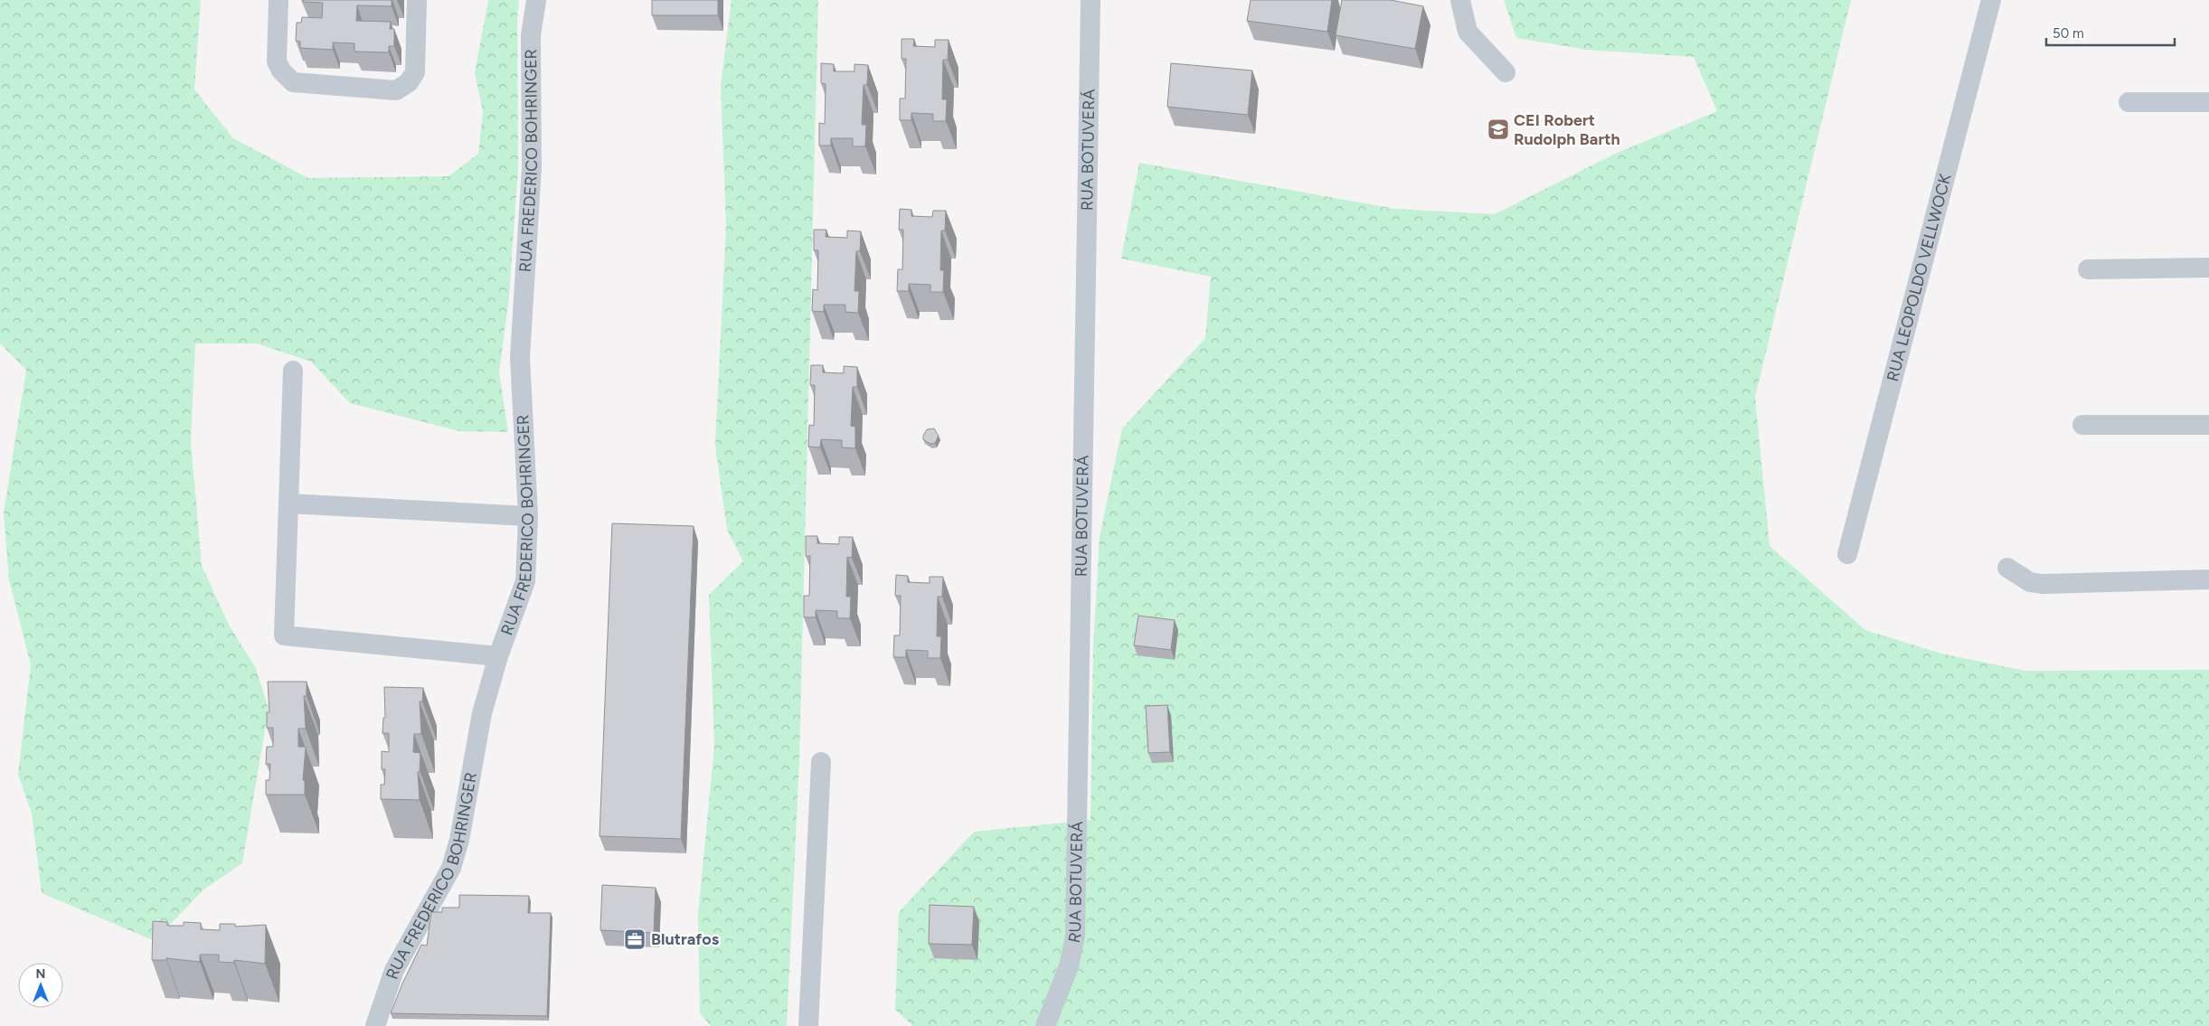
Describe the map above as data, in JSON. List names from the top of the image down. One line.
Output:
{"streets":{"street":["RUA BOTUVERÁ","RUA FREDERICO BOHRINGER","RUA LEOPOLDO VELLWOCK"]},"places":{"school or university":["CEI Robert Rudolph Barth"],"office":["Blutrafos"]},"scale_bar":"50 m","north":"top"}
